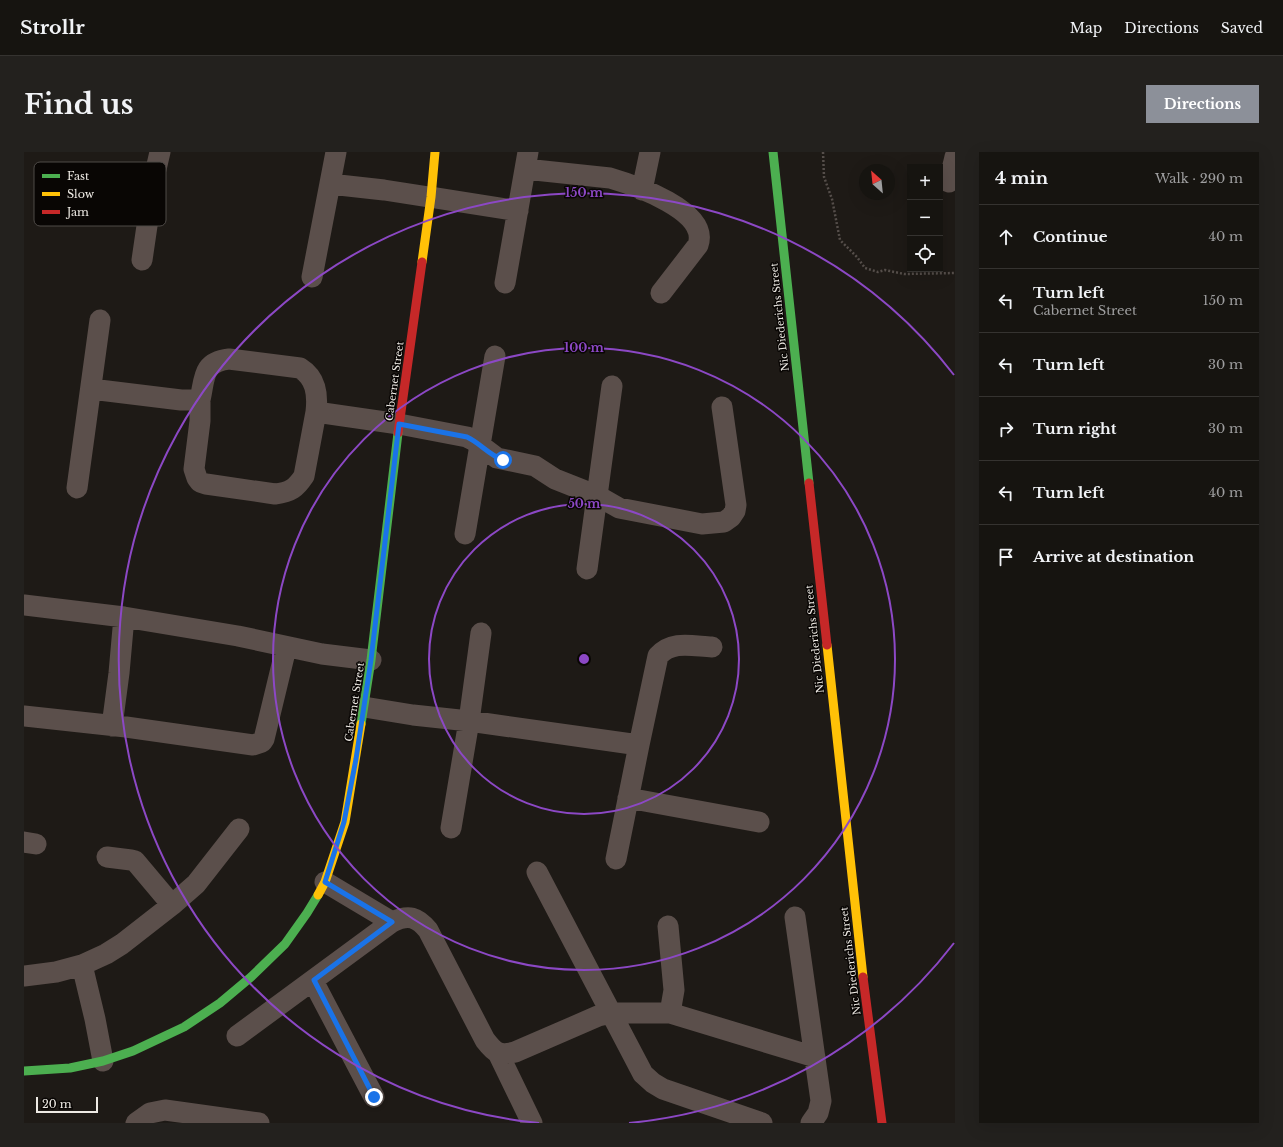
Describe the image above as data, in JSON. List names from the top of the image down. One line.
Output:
{"streets":{"street":["Nic Diederichs Street","Cabernet Street"]},"legend":["Fast","Slow","Jam"],"scale_bar":"20 m","north":"top left","page":{"header":"Strollr","nav":["Map","Directions","Saved"],"buttons":"Directions","title":"Find us","heading":["4 min","Walk · 290 m"],"map_buttons":["+","−"],"list":[["Continue","40 m"],["Turn left","Cabernet Street","150 m"],["Turn left","30 m"],["Turn right","30 m"],["Turn left","40 m"],"Arrive at destination"],"scale":"20 m"},"rings":["150 m","100 m","50 m"]}
